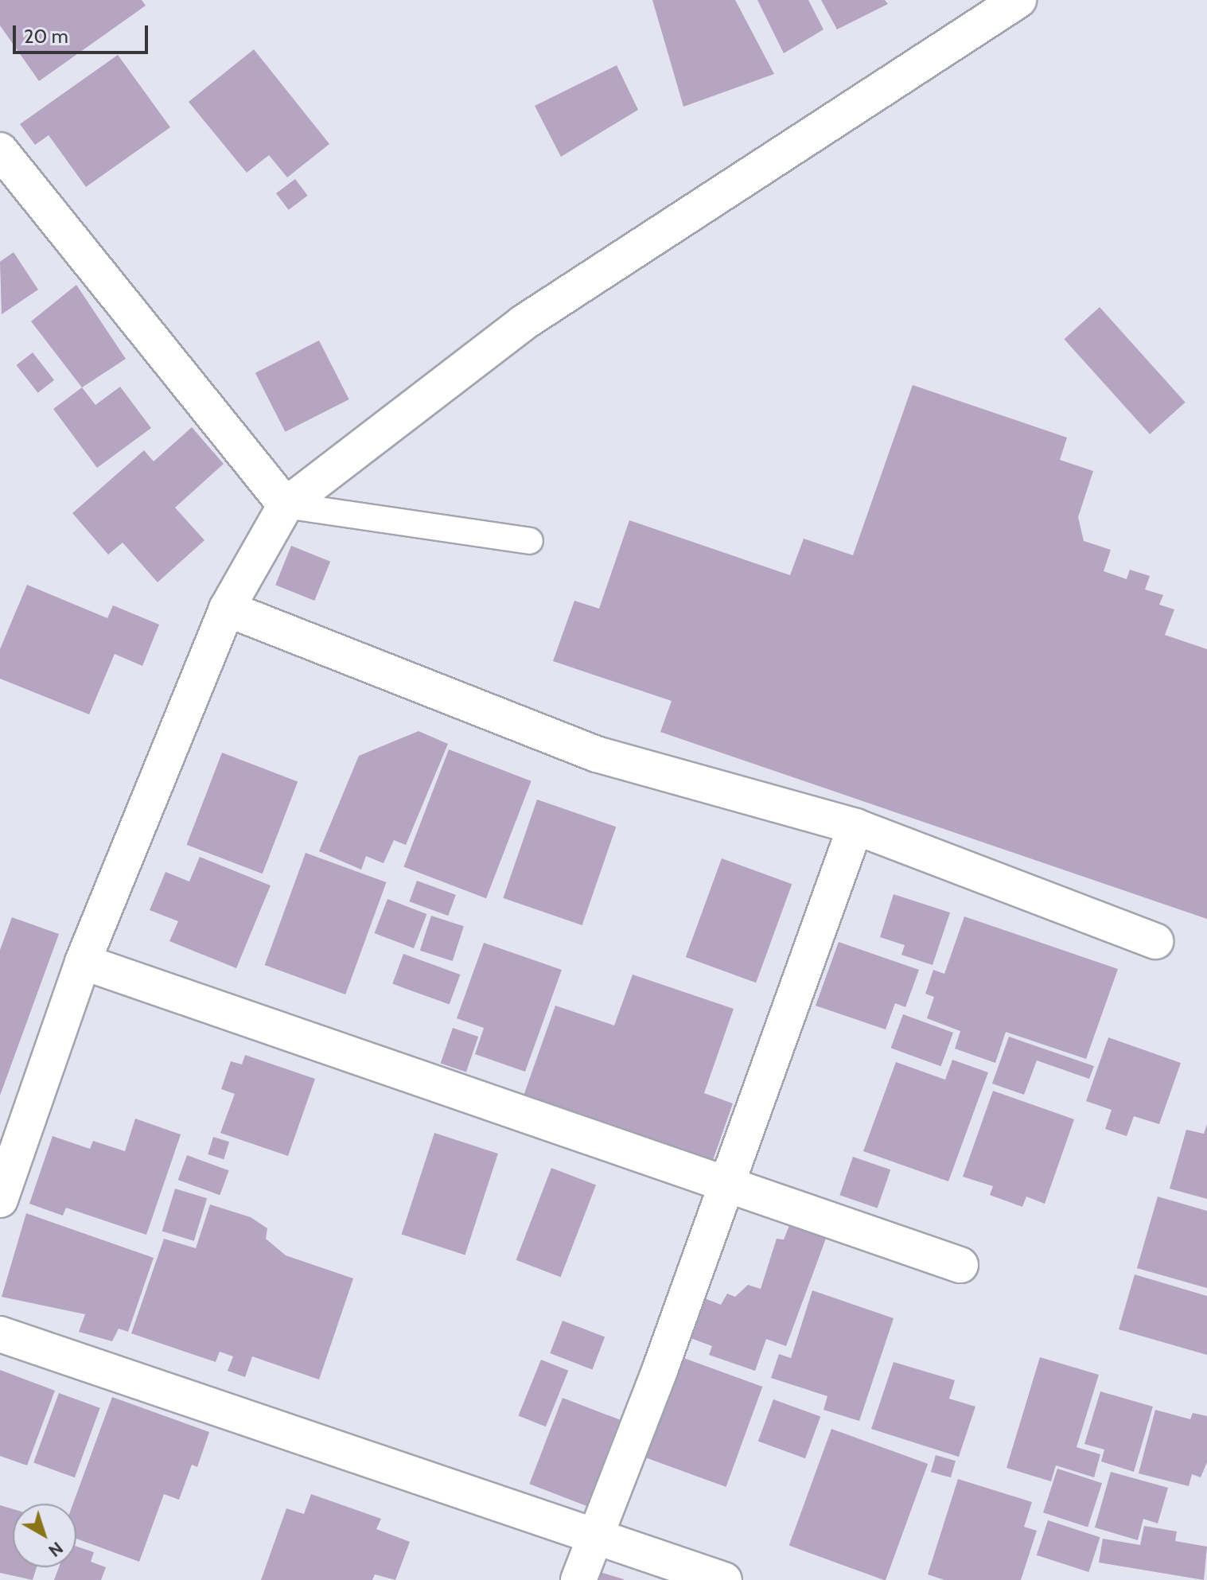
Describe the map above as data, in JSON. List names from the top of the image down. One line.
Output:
{"scale_bar":"20 m","north":"bottom right"}
